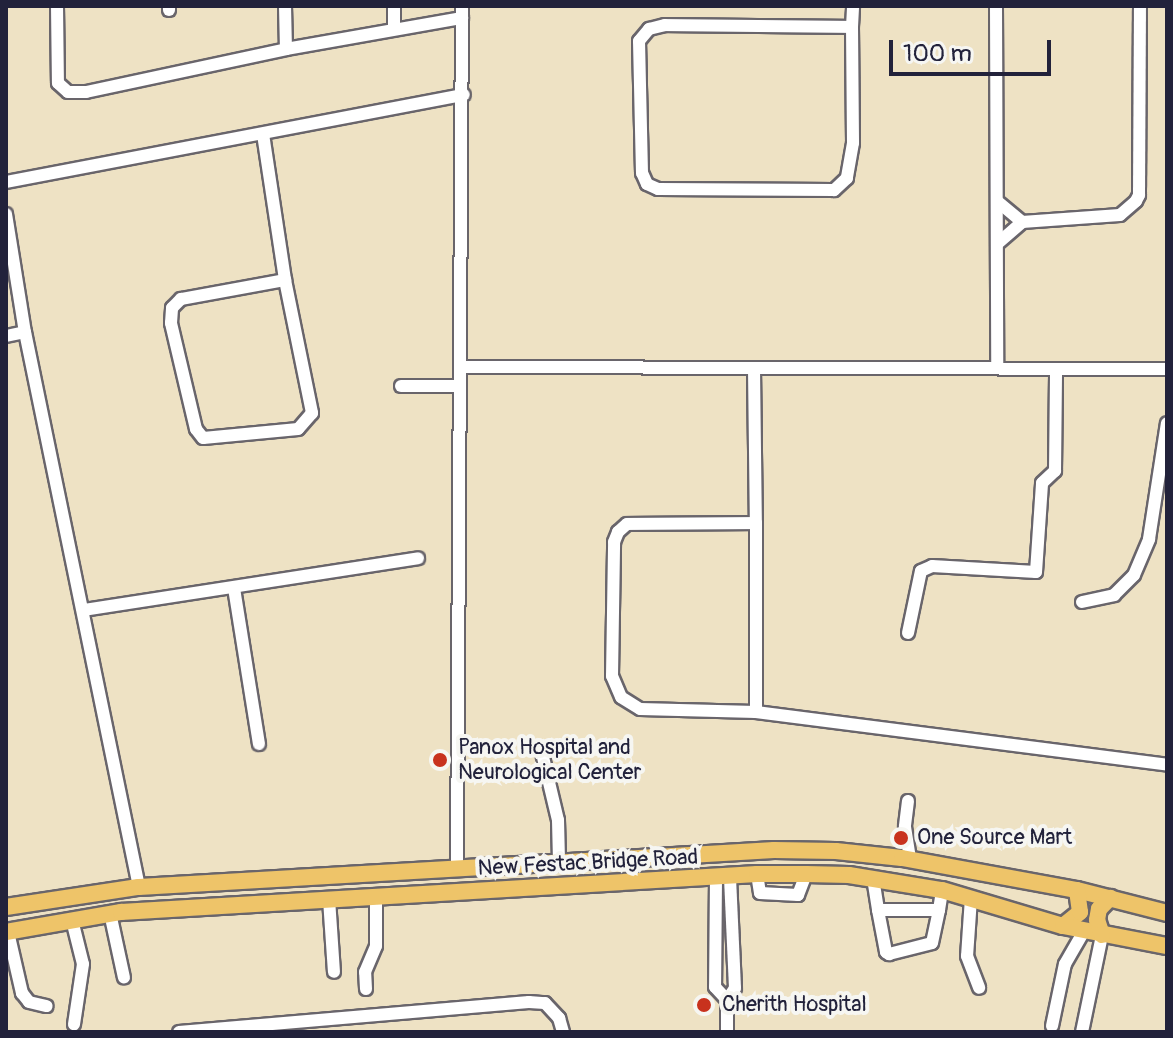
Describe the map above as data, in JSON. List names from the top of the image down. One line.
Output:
{"streets":{"main road":["New Festac Bridge Road"]},"places":["Panox Hospital and Neurological Center","One Source Mart","Cherith Hospital"],"scale_bar":"100 m"}
